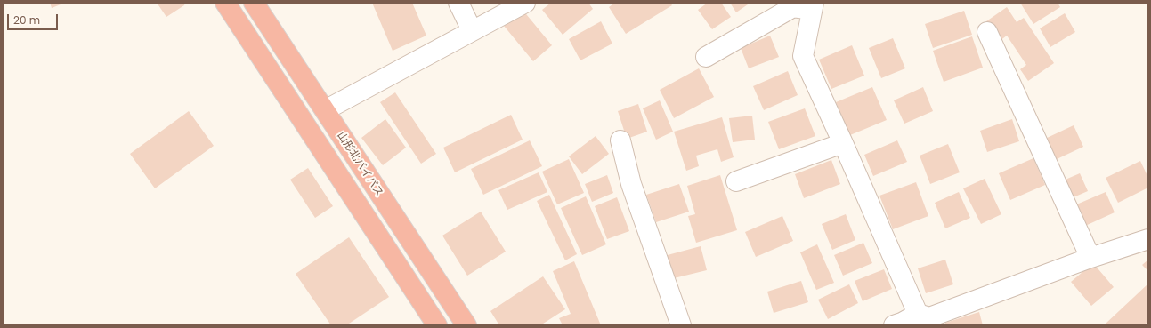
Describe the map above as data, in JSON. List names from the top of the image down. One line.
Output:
{"streets":{"highway":["山形北バイパス"]},"scale_bar":"20 m"}
